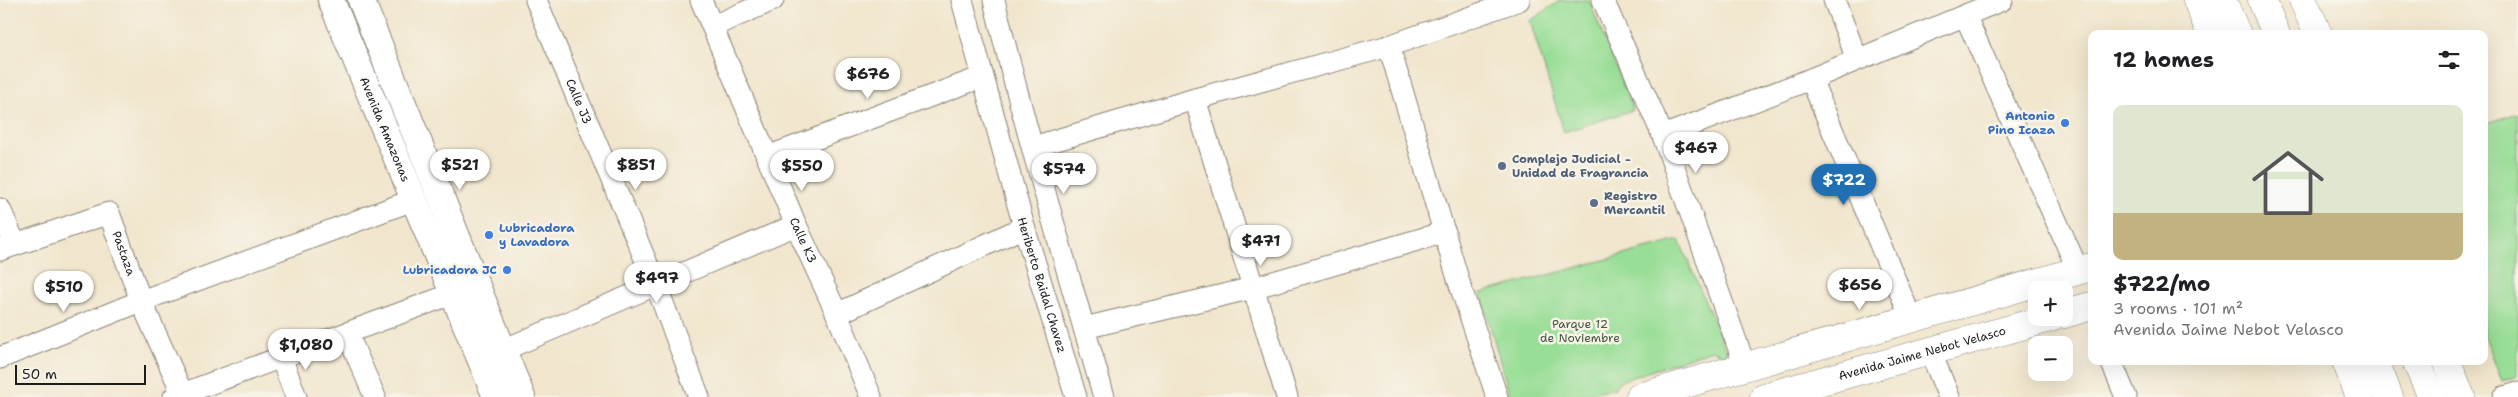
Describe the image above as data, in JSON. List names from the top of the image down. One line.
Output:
{"streets":{"main road":["Avenida Jaime Nebot Velasco"],"street":["Calle J3","Avenida Amazonas","Calle K3","Pastaza","Heriberto Baidal Chavez"]},"parks":["Parque 12 de Noviembre"],"places":["Antonio Pino Icaza","Complejo Judicial - Unidad de Fragrancia","Registro Mercantil","Lubricadora y Lavadora","Lubricadora JC"],"scale_bar":"50 m","page":{"heading":"12 homes","price":["$676","$467","$521","$851","$550","$574","$722","$471","$497","$656","$510","$1,080"],"list":[{"name":"$722/mo","note":"3 rooms · 101 m² · Avenida Jaime Nebot Velasco"}],"map_buttons":["+","−"],"scale":"50 m"}}
